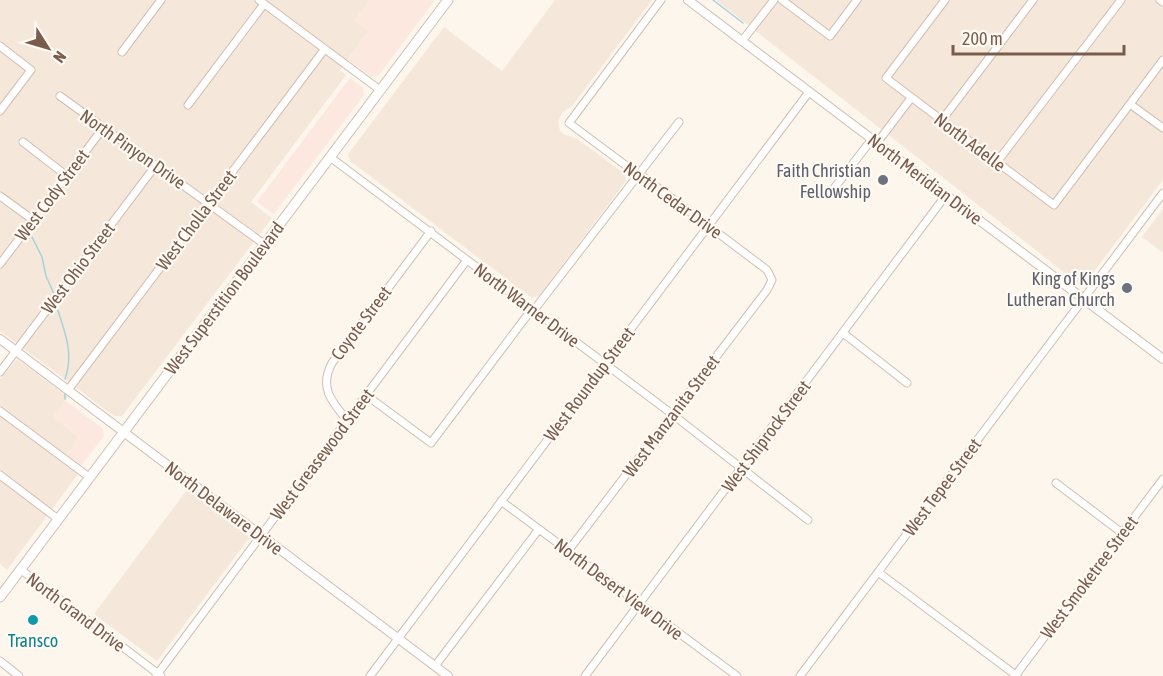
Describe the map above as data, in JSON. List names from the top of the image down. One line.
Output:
{"streets":{"main road":["West Superstition Boulevard"],"street":["North Adelle","North Pinyon Drive","North Meridian Drive","West Cody Street","North Cedar Drive","West Cholla Street","West Ohio Street","North Warner Drive","Coyote Street","West Roundup Street","West Manzanita Street","West Shiprock Street","West Greasewood Street","West Tepee Street","North Delaware Drive","West Smoketree Street","North Desert View Drive","North Grand Drive"]},"crossings":[["North Pinyon Drive","West Cody Street"],["North Pinyon Drive","West Cholla Street"],["North Pinyon Drive","West Ohio Street"],["North Pinyon Drive","West Superstition Boulevard"],["North Meridian Drive","West Roundup Street"],["North Meridian Drive","West Shiprock Street"],["North Meridian Drive","West Tepee Street"],["North Cedar Drive","West Roundup Street"],["North Cedar Drive","West Manzanita Street"],["West Cholla Street","North Delaware Drive"],["West Ohio Street","North Delaware Drive"],["West Superstition Boulevard","North Warner Drive"],["West Superstition Boulevard","North Delaware Drive"],["West Superstition Boulevard","North Grand Drive"],["North Warner Drive","Coyote Street"],["North Warner Drive","West Roundup Street"],["North Warner Drive","West Manzanita Street"],["North Warner Drive","West Shiprock Street"],["North Warner Drive","West Greasewood Street"],["Coyote Street","West Greasewood Street"],["West Roundup Street","North Delaware Drive"],["West Roundup Street","North Desert View Drive"],["West Manzanita Street","North Desert View Drive"],["West Shiprock Street","North Desert View Drive"],["West Greasewood Street","North Delaware Drive"],["West Greasewood Street","North Grand Drive"]],"places":["Faith Christian Fellowship","King of Kings Lutheran Church","Transco"],"scale_bar":"200 m","north":"bottom right"}
